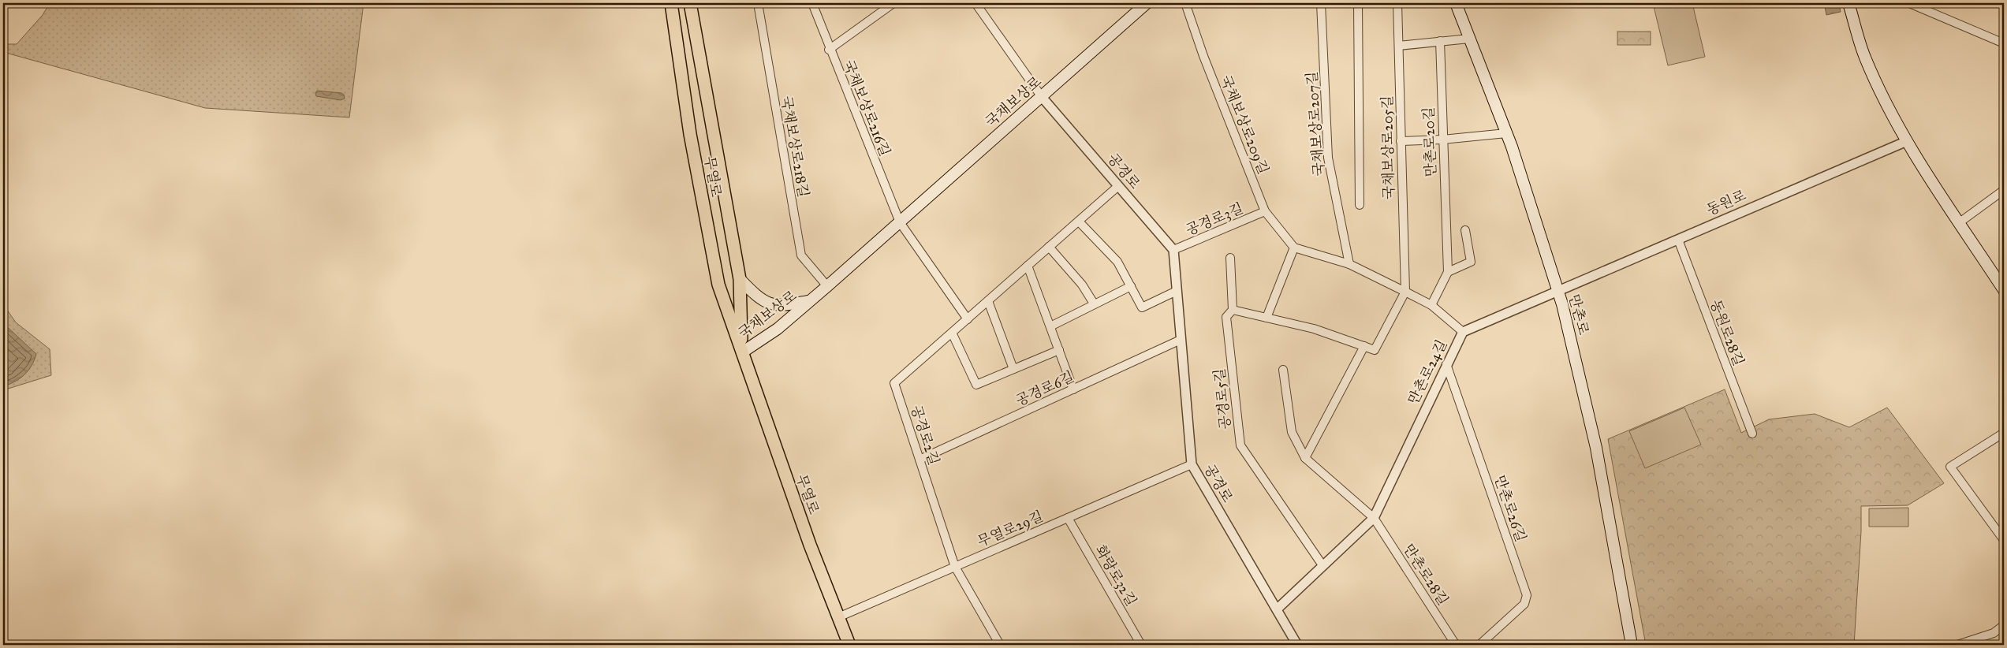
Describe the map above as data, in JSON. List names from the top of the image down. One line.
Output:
{"streets":{"main road":["국채보상로","무열로","만촌로"],"street":["국채보상로216길","국채보상로207길","국채보상로209길","만촌로20길","국채보상로218길","국채보상로205길","공경로","동원로","공경로3길","동원로28길","만촌로24길","공경로6길","공경로5길","공경로2길","만촌로26길","무열로29길","만촌로28길","화랑로32길"]},"crossings":[["국채보상로","국채보상로216길"],["국채보상로","국채보상로218길"],["국채보상로","공경로"],["국채보상로","무열로"],["국채보상로209길","공경로3길"],["공경로","공경로3길"],["공경로","만촌로24길"],["공경로","공경로6길"],["공경로","공경로2길"],["공경로","무열로29길"],["무열로","무열로29길"],["동원로","만촌로"],["동원로","동원로28길"],["동원로","만촌로24길"],["만촌로","만촌로24길"],["만촌로24길","공경로5길"],["만촌로24길","만촌로26길"],["만촌로24길","만촌로28길"],["공경로6길","공경로2길"],["공경로2길","무열로29길"],["무열로29길","화랑로32길"]]}
